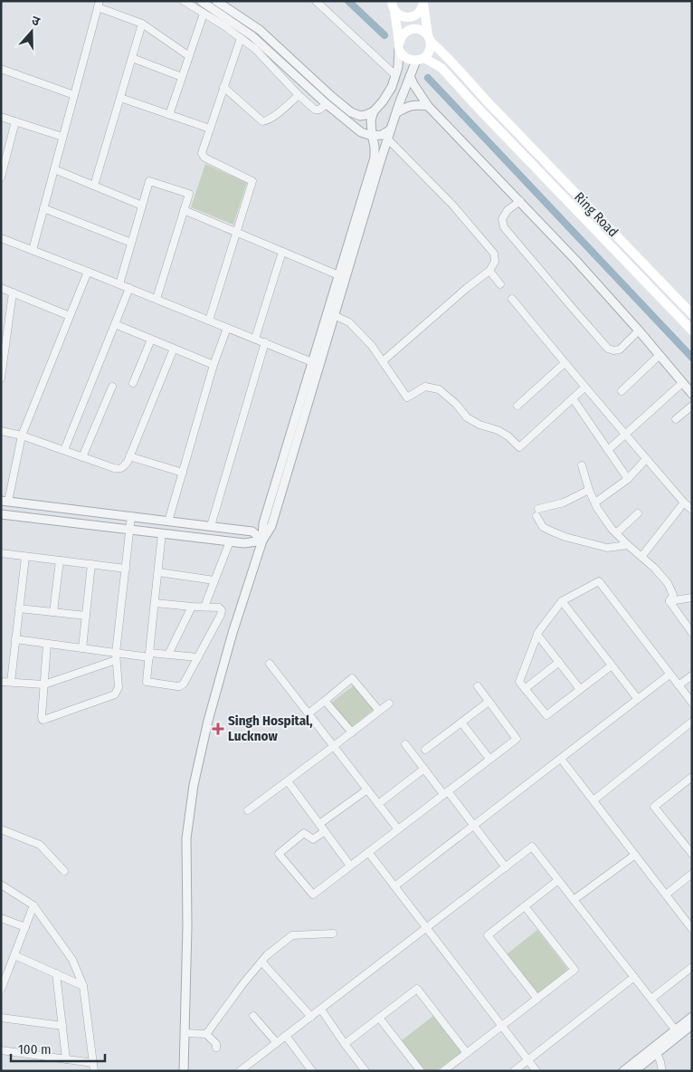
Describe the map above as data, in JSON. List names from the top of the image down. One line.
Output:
{"streets":{"main road":["Ring Road"]},"places":{"health":["Singh Hospital, Lucknow"]},"scale_bar":"100 m","north":"top"}
